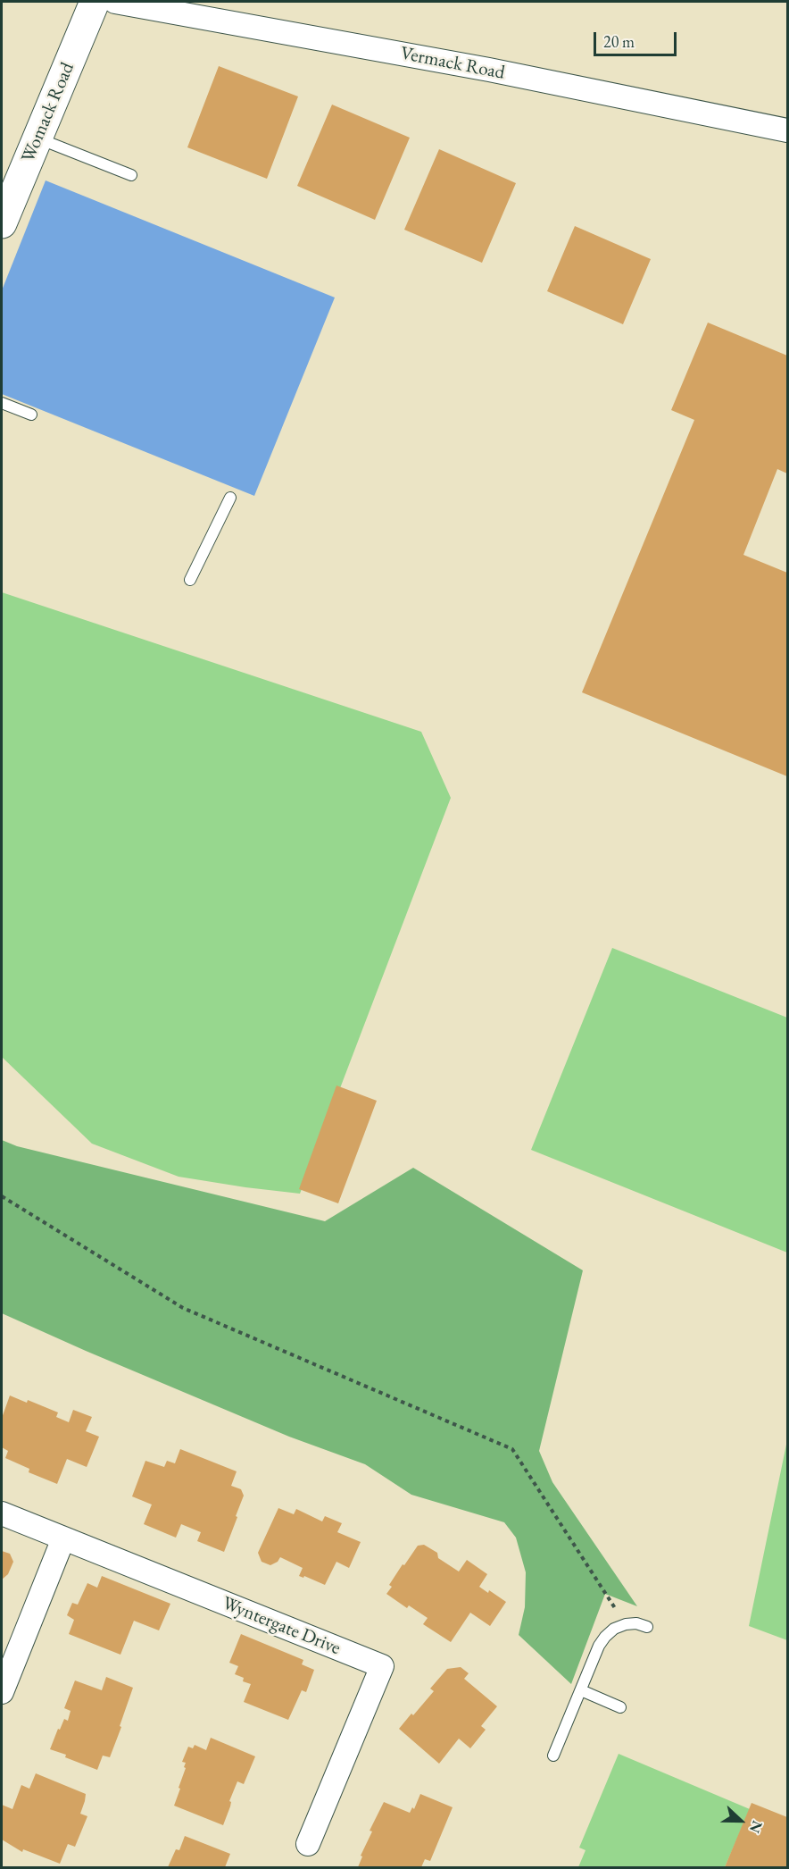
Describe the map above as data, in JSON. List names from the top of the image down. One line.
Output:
{"streets":{"street":["Vermack Road","Womack Road","Wyntergate Drive"]},"scale_bar":"20 m","north":"right"}
